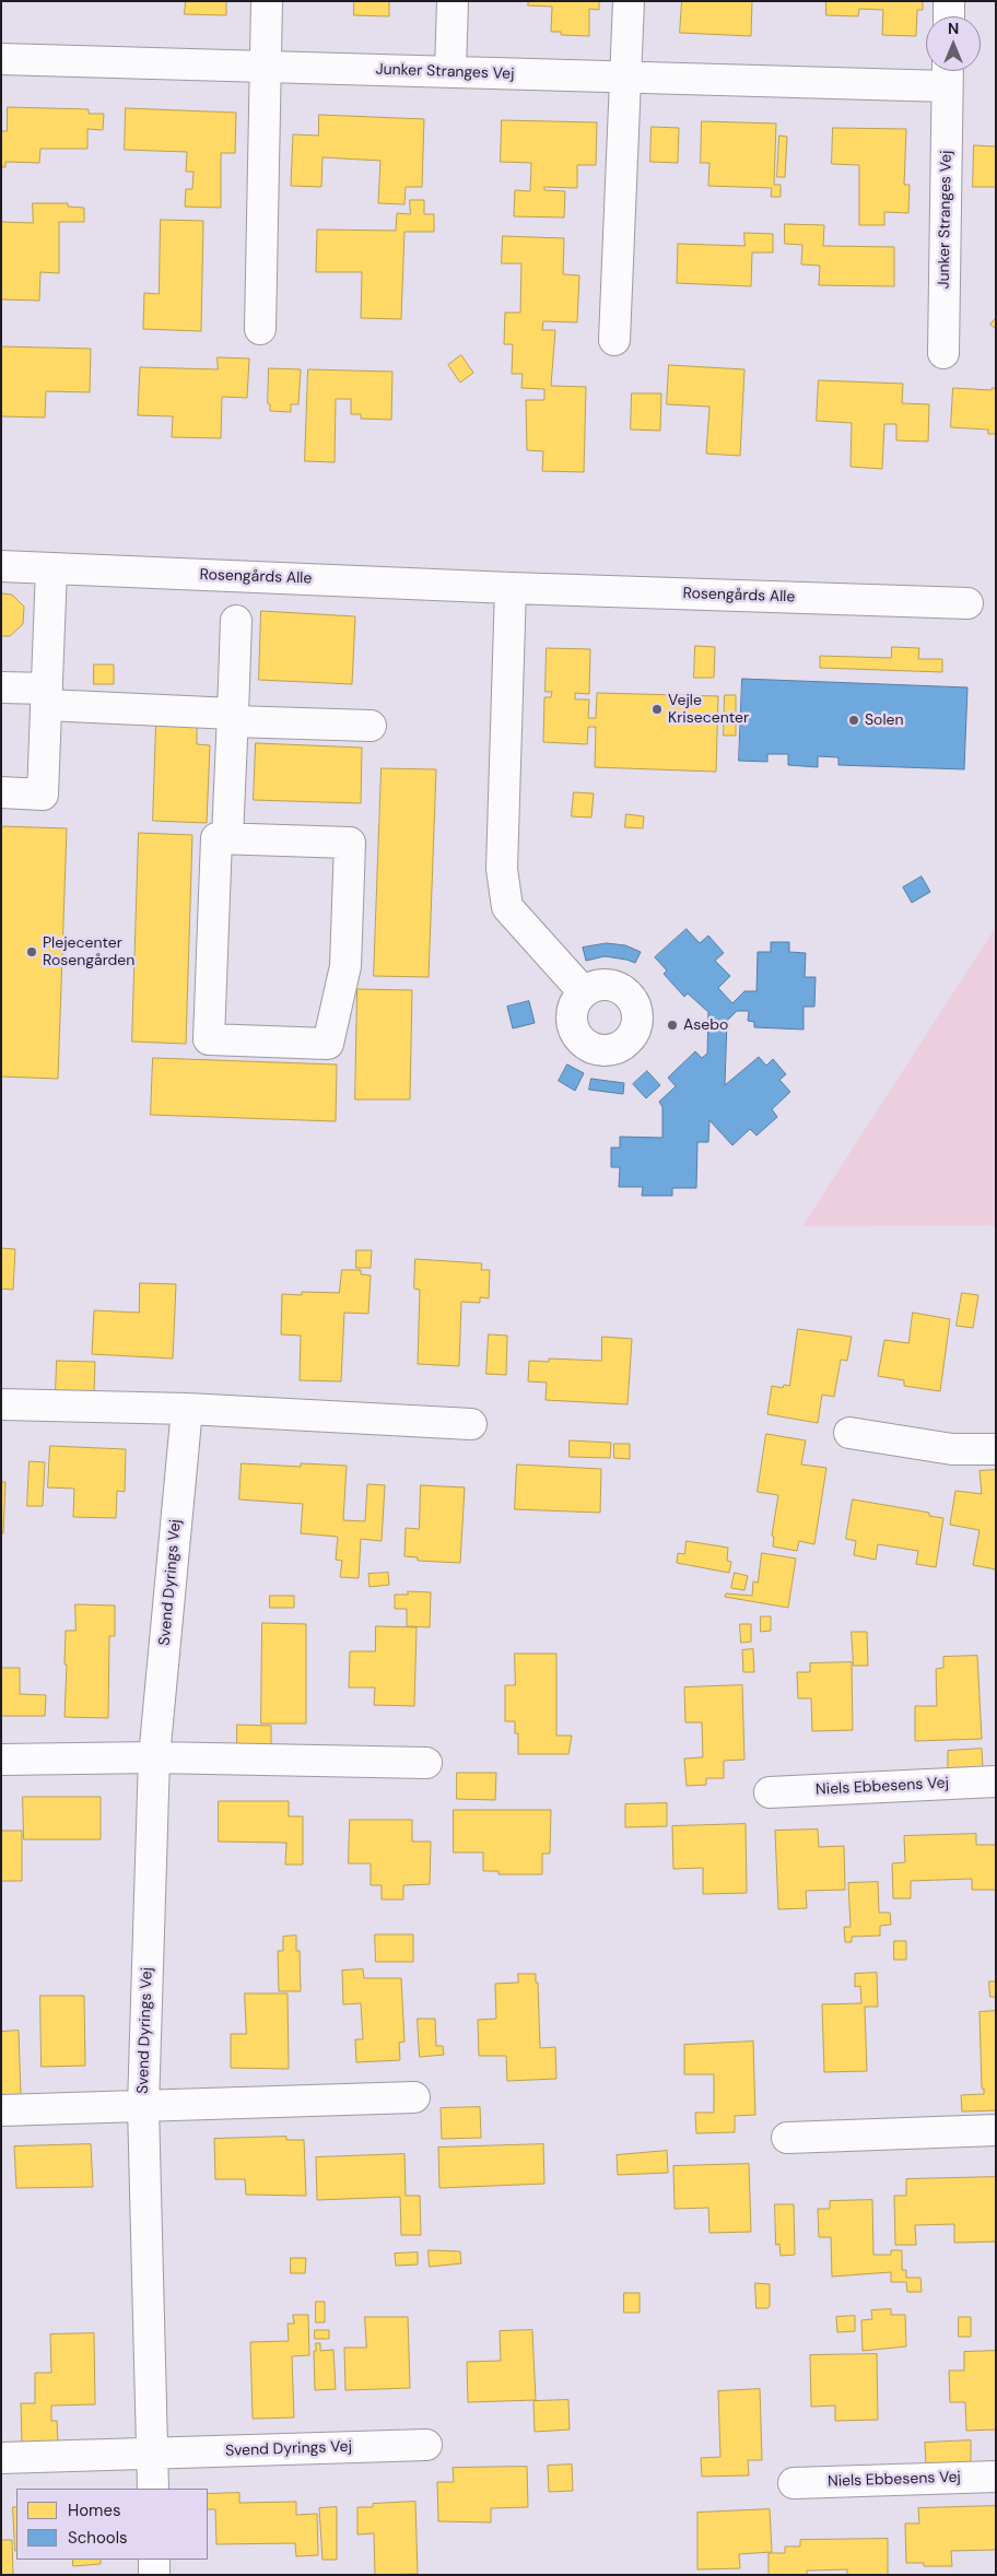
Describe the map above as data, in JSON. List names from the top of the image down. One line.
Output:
{"streets":{"street":["Junker Stranges Vej","Rosengårds Alle","Svend Dyrings Vej","Niels Ebbesens Vej"]},"places":["Vejle Krisecenter","Solen","Plejecenter Rosengården","Asebo"],"legend":["Homes","Schools"],"north":"top"}
